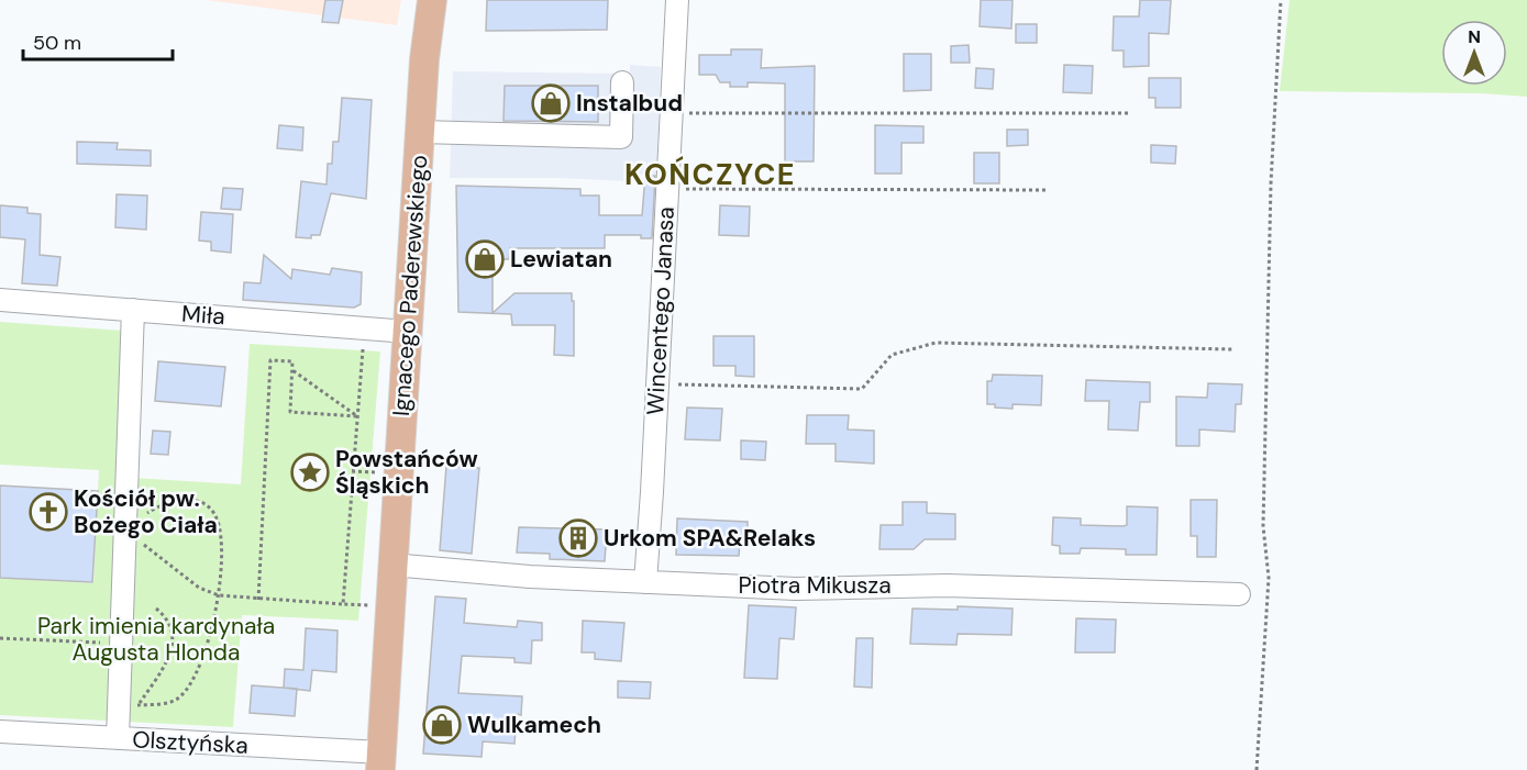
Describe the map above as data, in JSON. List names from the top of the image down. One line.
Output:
{"streets":{"main road":["Ignacego Paderewskiego"],"street":["Wincentego Janasa","Miła","Piotra Mikusza","Olsztyńska"]},"crossings":[["Ignacego Paderewskiego","Miła"],["Ignacego Paderewskiego","Piotra Mikusza"],["Ignacego Paderewskiego","Olsztyńska"],["Wincentego Janasa","Piotra Mikusza"]],"districts":["KOŃCZYCE"],"parks":["Park imienia kardynała Augusta Hlonda"],"places":{"shop":["Instalbud","Lewiatan","Wulkamech"],"place":["Powstańców Śląskich"],"church":["Kościół pw. Bożego Ciała"],"building":["Urkom SPA&Relaks"]},"scale_bar":"50 m","north":"top"}
